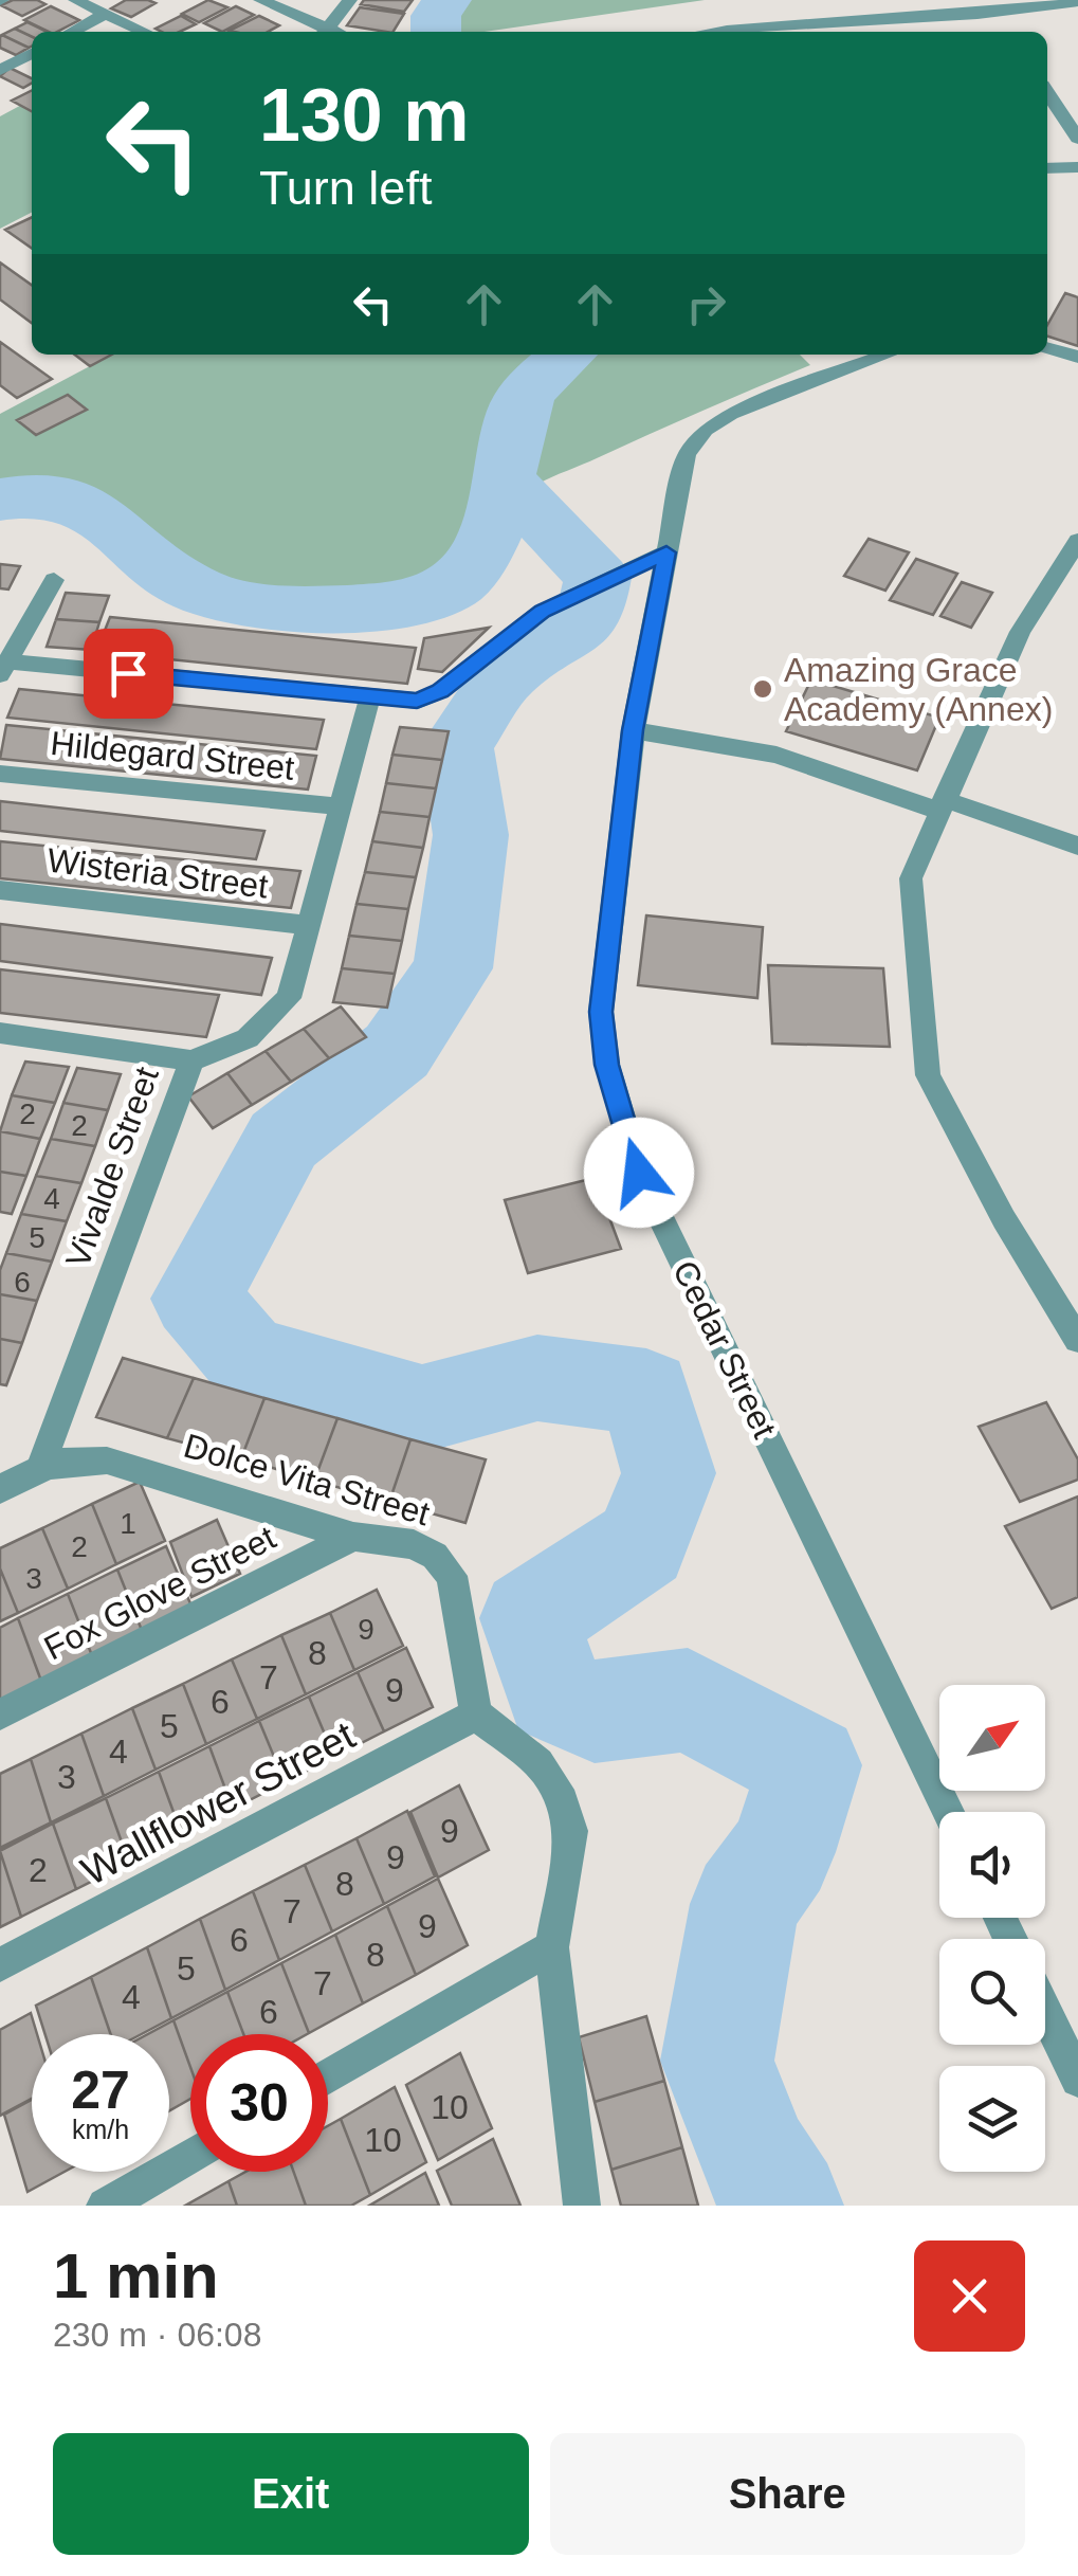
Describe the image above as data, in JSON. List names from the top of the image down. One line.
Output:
{"streets":{"street":["Hildegard Street","Wisteria Street","Vivalde Street","Cedar Street","Dolce Vita Street","Fox Glove Street","Wallflower Street"]},"crossings":[["Hildegard Street","Vivalde Street"],["Wisteria Street","Vivalde Street"],["Vivalde Street","Dolce Vita Street"],["Dolce Vita Street","Fox Glove Street"],["Dolce Vita Street","Wallflower Street"]],"places":["Amazing Grace Academy (Annex)"],"house_numbers":["2","2","4","5","6","1","2","3","9","8","7","9","6","5","4","3","9","9","2","8","7","9","6","8","5","7","4","6","10","10"],"north":"top right","page":{"turn":["130 m","Turn left"],"speed":"27 km/h","limit":"30","heading":["1 min","230 m · 06:08"],"buttons":["Exit","Share"]}}
